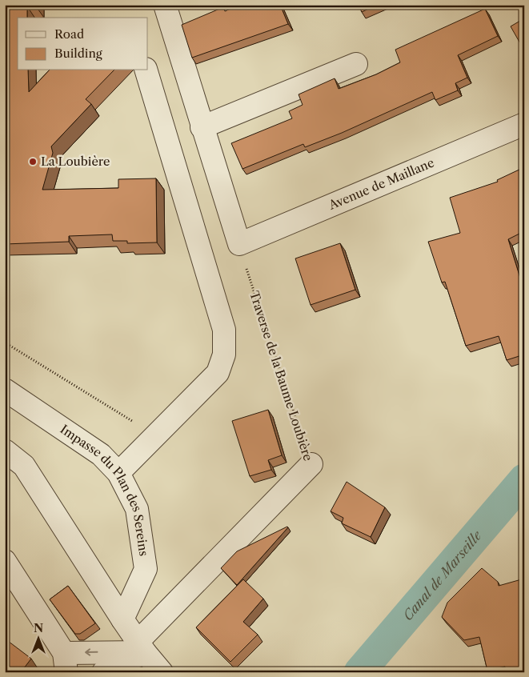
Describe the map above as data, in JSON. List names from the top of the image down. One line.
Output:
{"streets":{"street":["Avenue de Maillane","Traverse de la Baume Loubière","Impasse du Plan des Sereins"]},"crossings":[["Avenue de Maillane","Traverse de la Baume Loubière"]],"water":["Canal de Marseille"],"places":["La Loubière"],"legend":["Road","Building"],"north":"top"}
